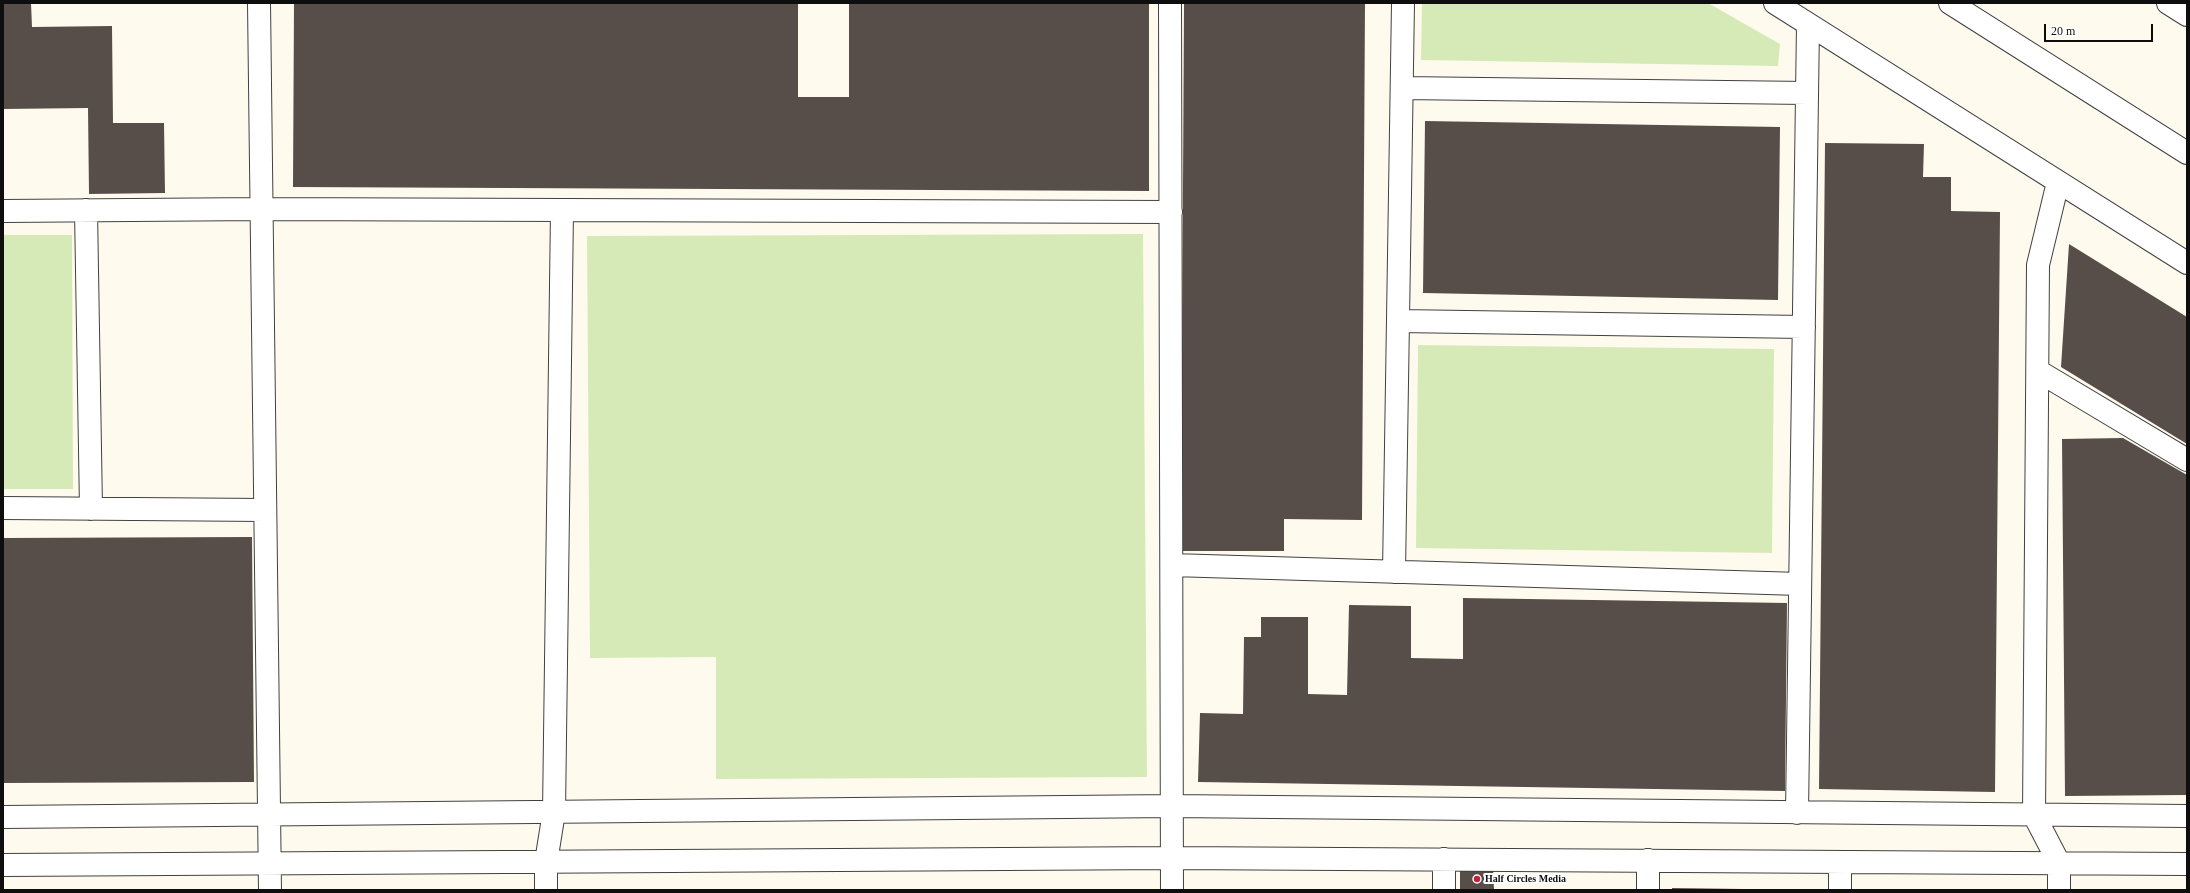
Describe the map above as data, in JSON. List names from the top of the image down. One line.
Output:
{"places":["Half Circles Media"],"scale_bar":"20 m"}
